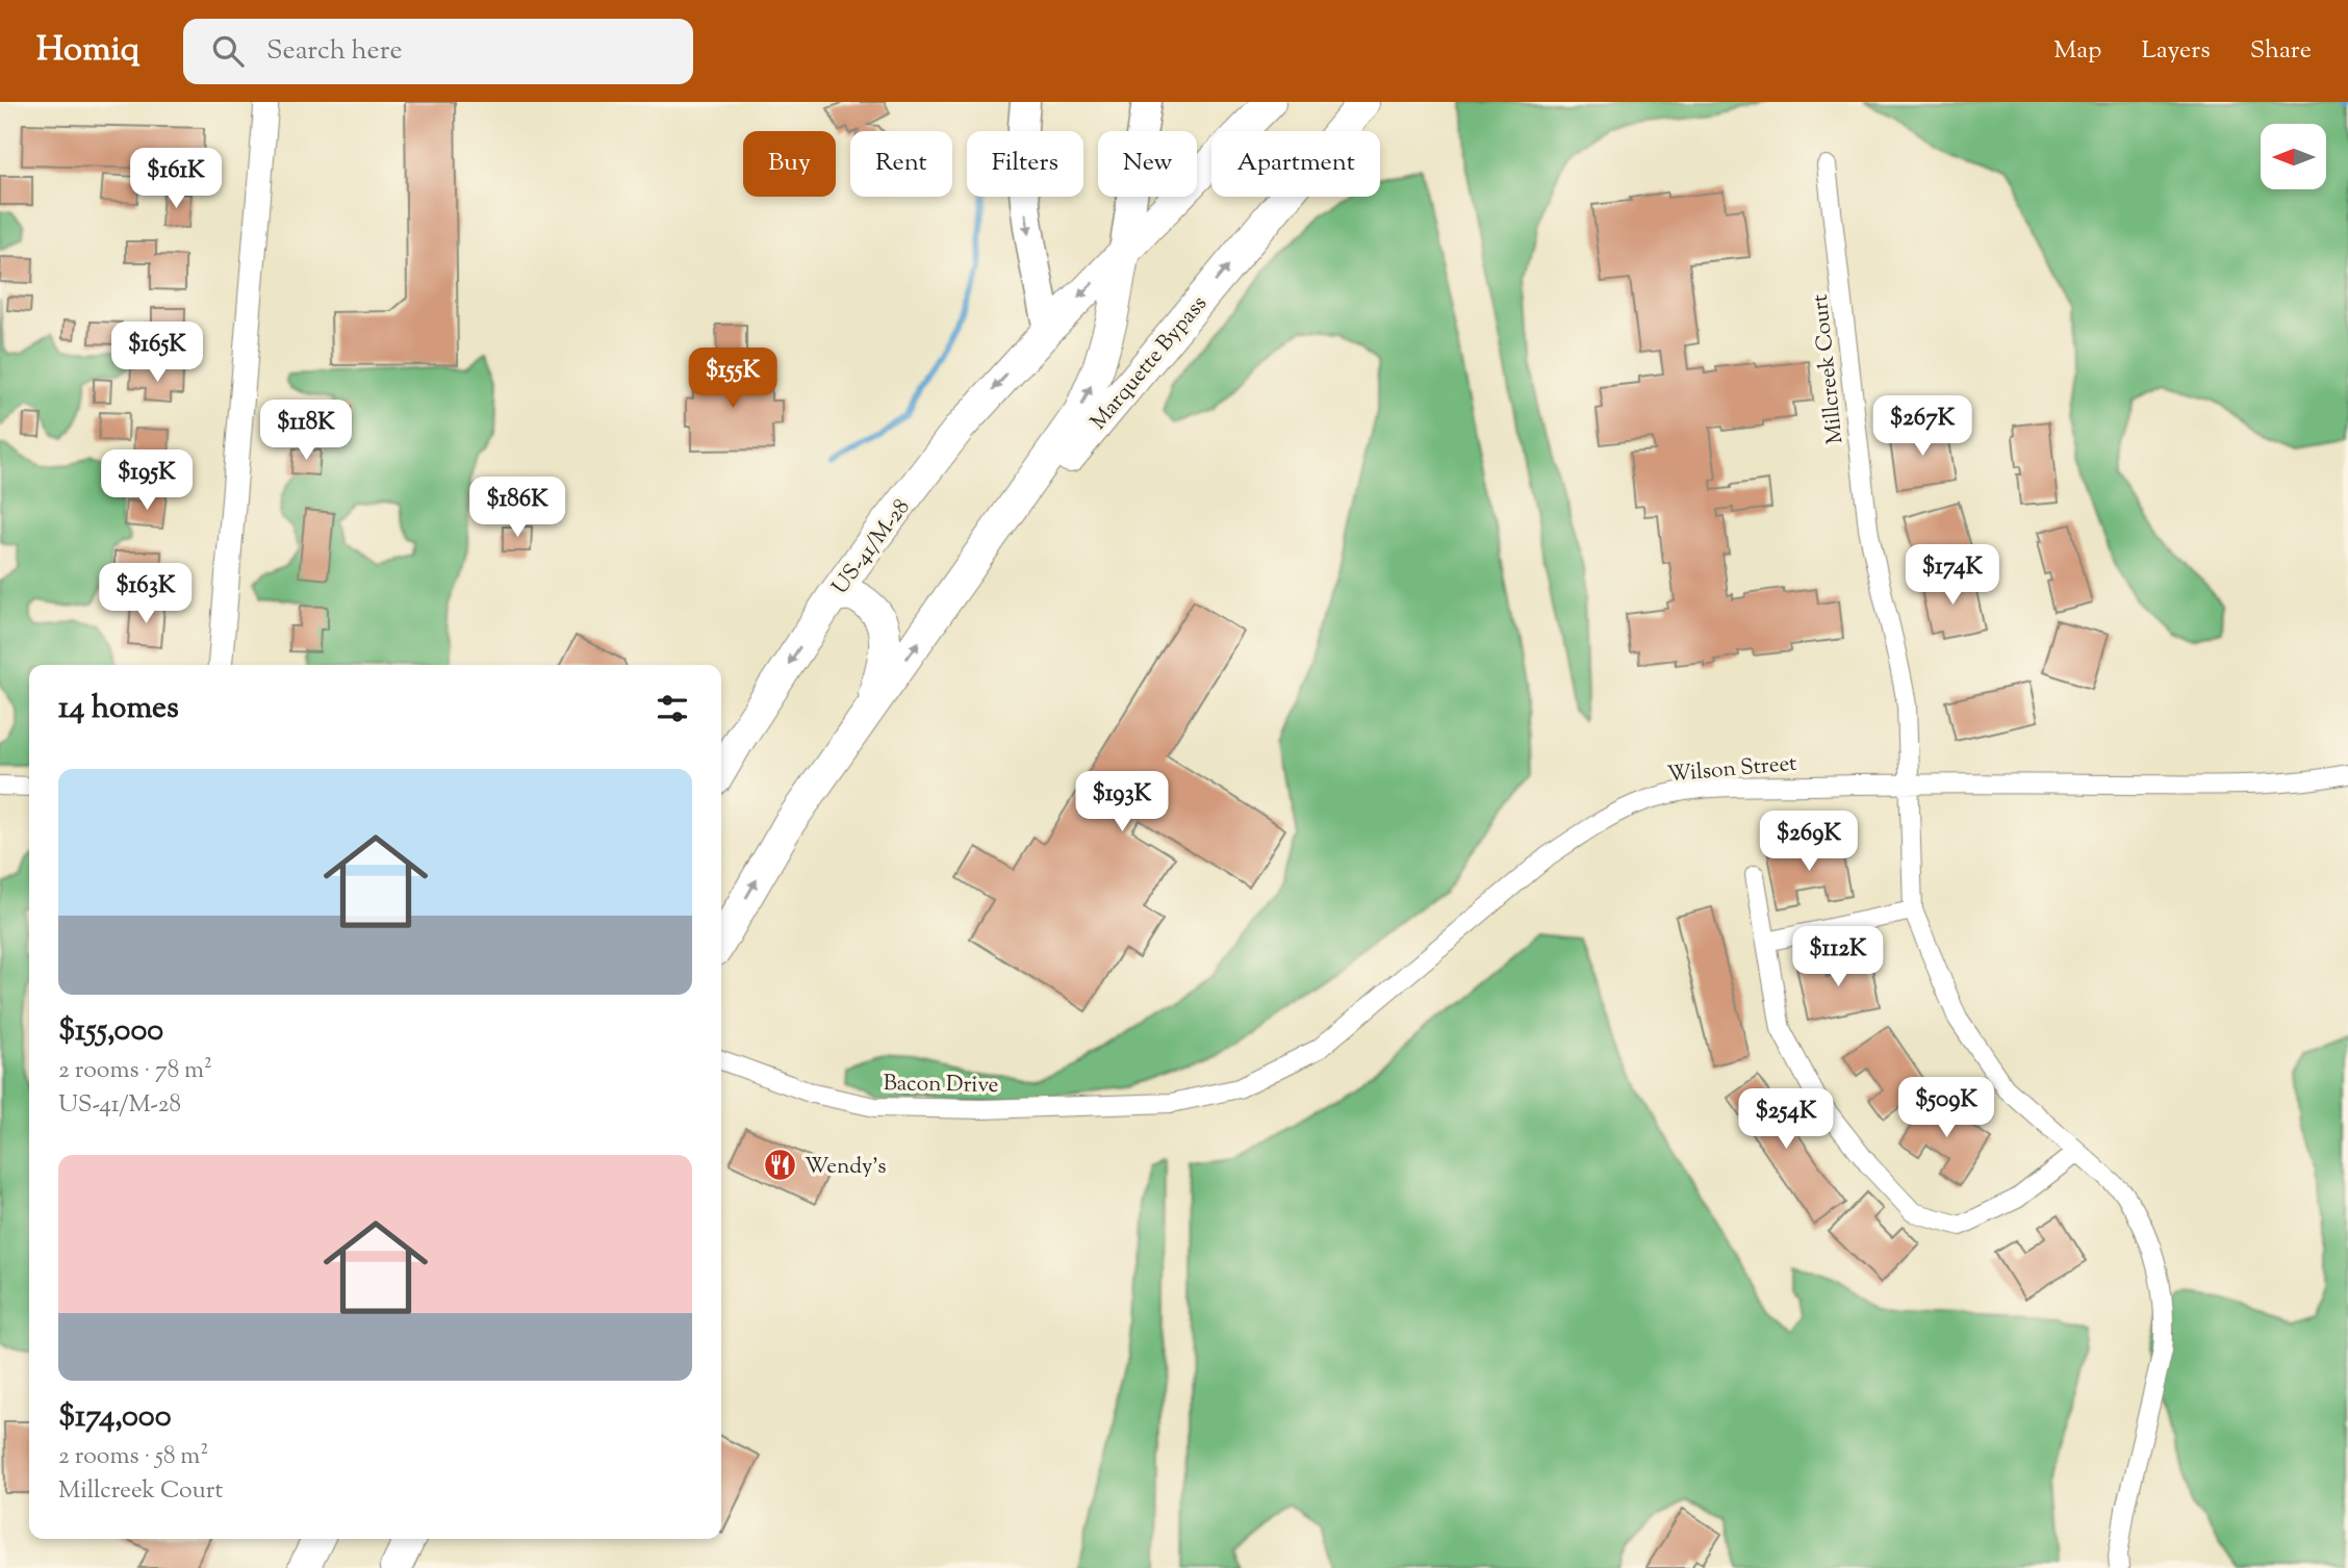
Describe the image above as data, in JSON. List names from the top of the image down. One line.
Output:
{"streets":{"highway":["Marquette Bypass","US-41/M-28"],"street":["Millcreek Court","Wilson Street","Bacon Drive"]},"crossings":[["Millcreek Court","Wilson Street"],["Wilson Street","Bacon Drive"]],"places":{"restaurant":["Wendy's"]},"north":"left","page":{"header":"Homiq","search":"Search here","nav":["Map","Layers","Share"],"chip":["Buy","Rent","Filters","New","Apartment"],"price":["$161K","$165K","$155K","$267K","$118K","$195K","$186K","$174K","$163K","$193K","$269K","$112K","$509K","$254K"],"heading":"14 homes","list":[{"name":"$155,000","note":"2 rooms · 78 m² · US-41/M-28"},{"name":"$174,000","note":"2 rooms · 58 m² · Millcreek Court"}]}}
